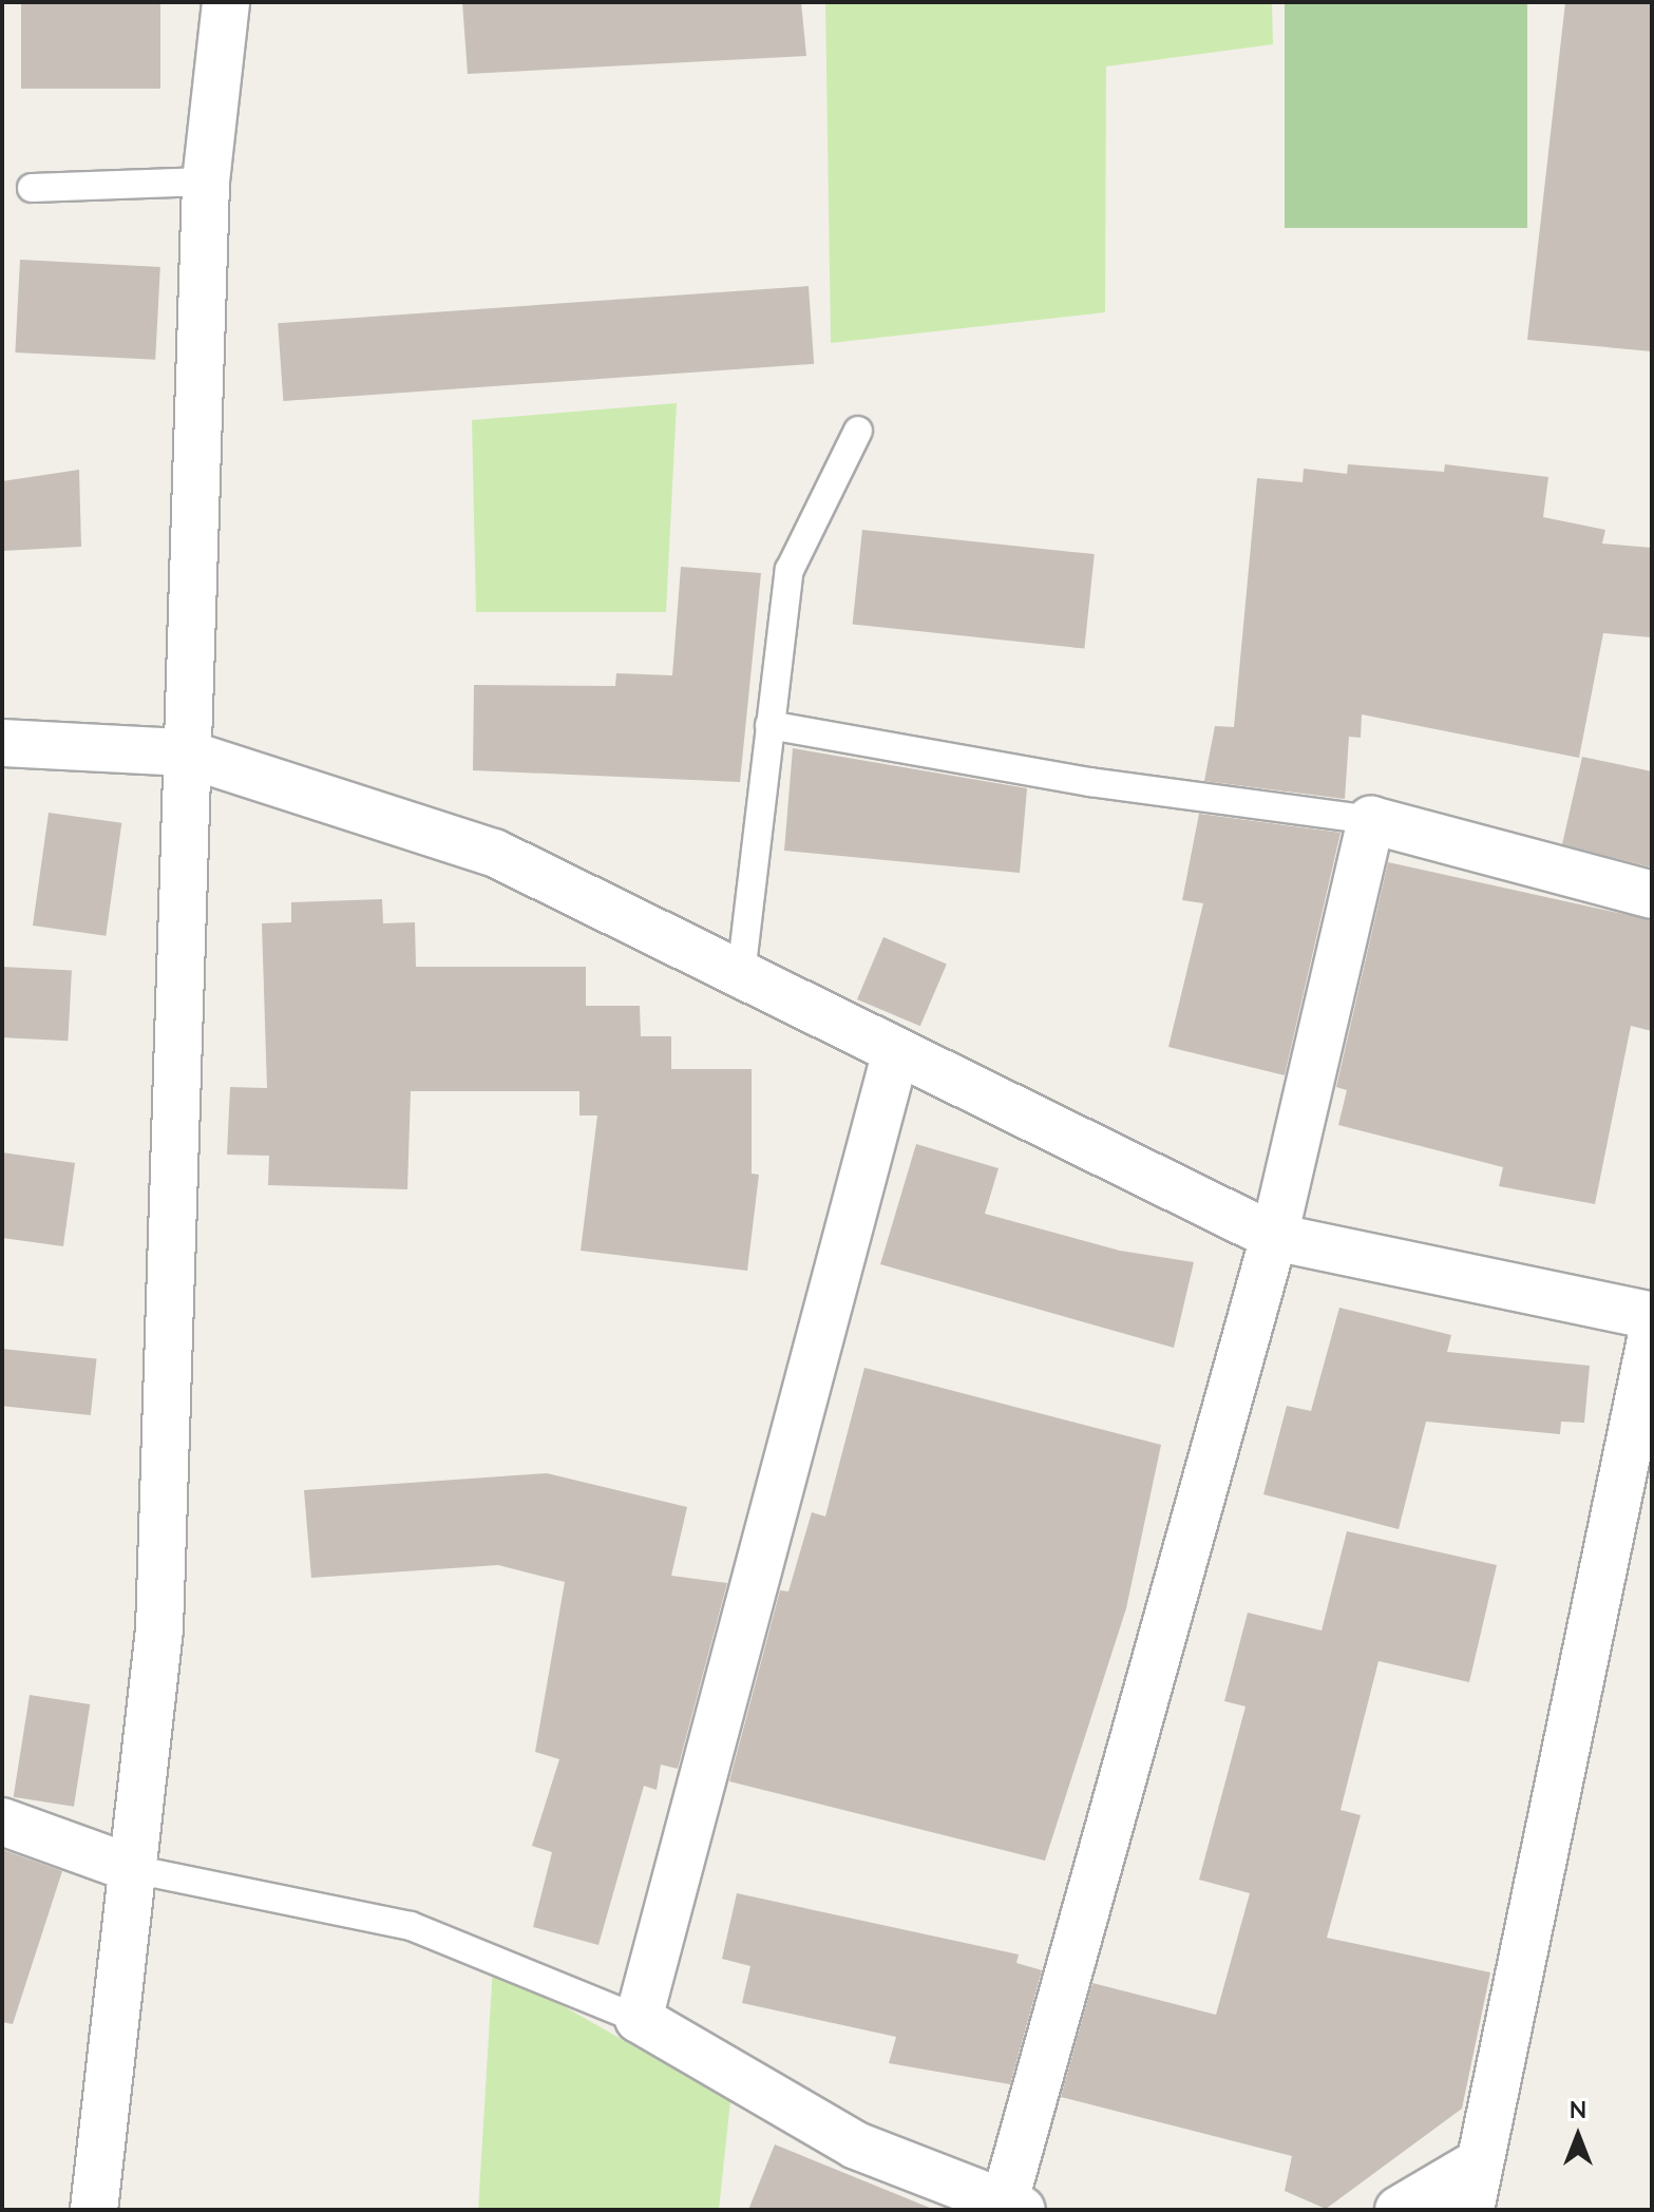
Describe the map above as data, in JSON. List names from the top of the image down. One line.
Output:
{"north":"top"}
